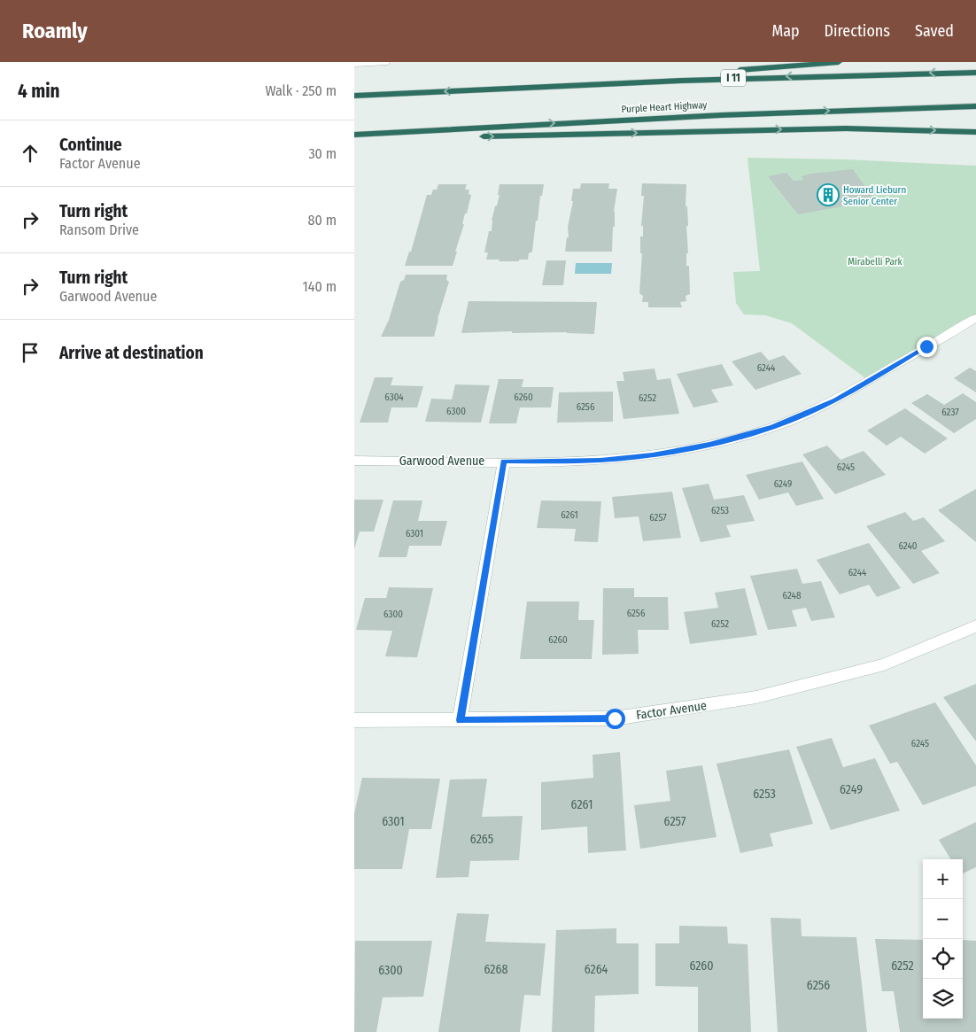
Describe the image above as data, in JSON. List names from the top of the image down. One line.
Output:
{"streets":{"highway":["I 11","Purple Heart Highway"],"street":["Garwood Avenue","Factor Avenue"]},"parks":["Mirabelli Park"],"places":{"building":["Howard Lieburn Senior Center"]},"house_numbers":["6244","6304","6260","6252","6256","6300","6237","6245","6249","6253","6261","6257","6301","6240","6244","6248","6256","6300","6252","6260","6245","6249","6253","6261","6301","6257","6265","6260","6252","6268","6264","6300","6256"],"page":{"header":"Roamly","nav":["Map","Directions","Saved"],"heading":["4 min","Walk · 250 m"],"list":[["Continue","Factor Avenue","30 m"],["Turn right","Ransom Drive","80 m"],["Turn right","Garwood Avenue","140 m"],"Arrive at destination"],"map_buttons":["+","−"]}}
